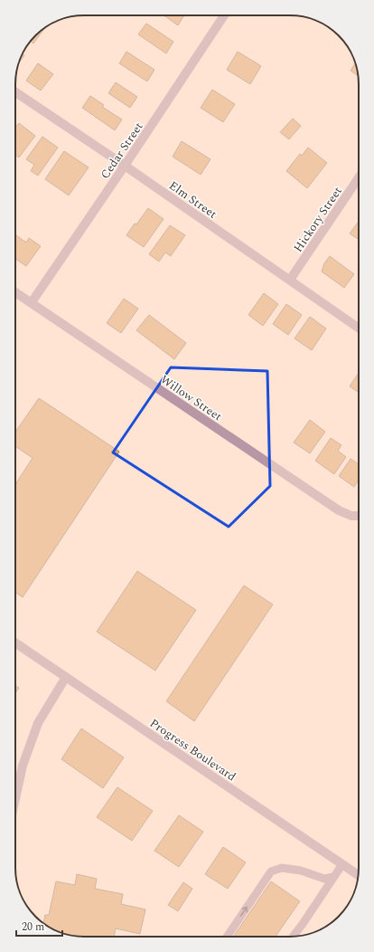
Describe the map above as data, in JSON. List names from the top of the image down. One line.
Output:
{"streets":{"street":["Cedar Street","Elm Street","Hickory Street","Willow Street","Progress Boulevard"]},"crossings":[["Cedar Street","Elm Street"],["Cedar Street","Willow Street"],["Elm Street","Hickory Street"]],"scale_bar":"20 m"}
